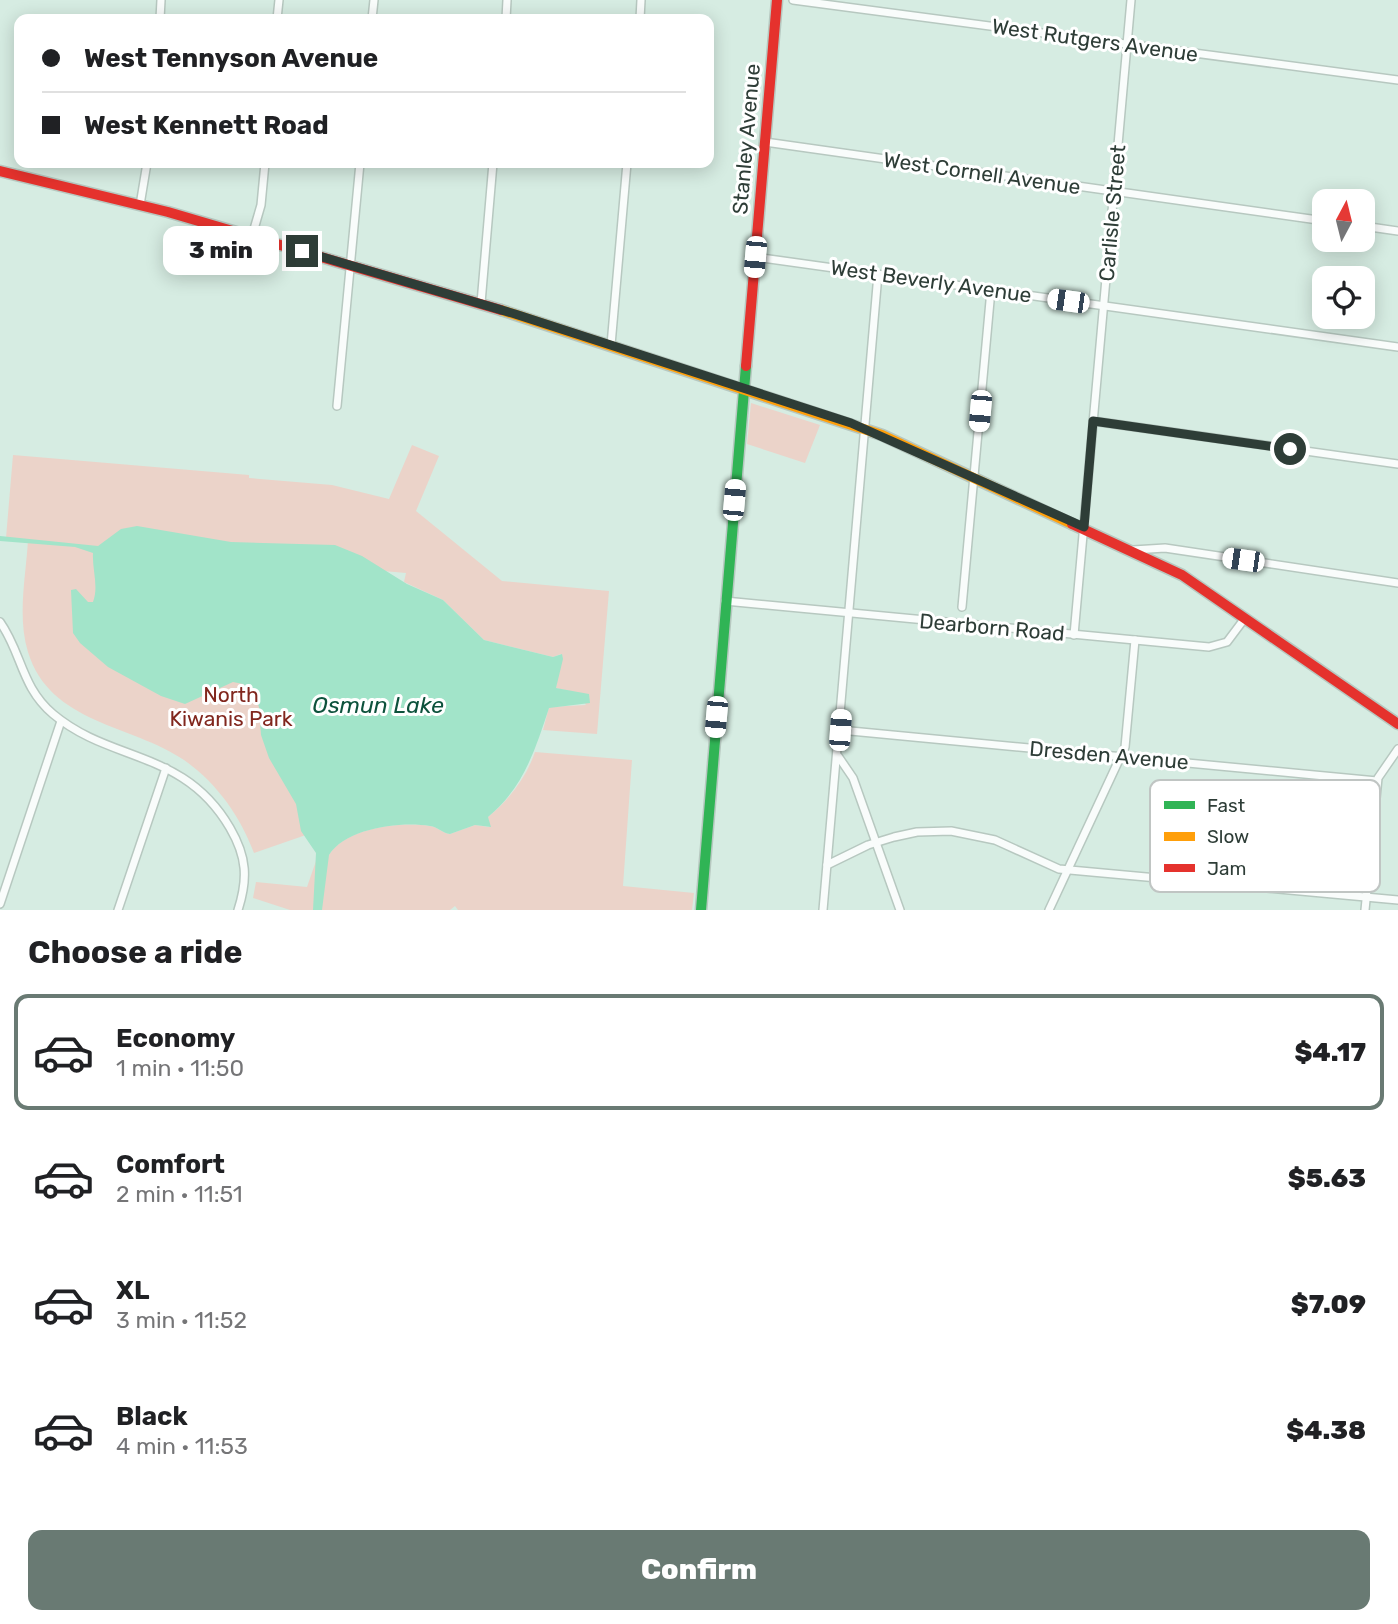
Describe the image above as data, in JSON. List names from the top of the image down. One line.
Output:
{"streets":{"street":["West Rutgers Avenue","Stanley Avenue","West Cornell Avenue","Carlisle Street","West Beverly Avenue","Dearborn Road","Dresden Avenue"]},"crossings":[["West Rutgers Avenue","Carlisle Street"],["Stanley Avenue","West Cornell Avenue"],["Stanley Avenue","West Beverly Avenue"],["Stanley Avenue","Dearborn Road"],["West Cornell Avenue","Carlisle Street"],["Carlisle Street","West Beverly Avenue"],["Carlisle Street","Dearborn Road"]],"water":["Osmun Lake"],"parks":["North Kiwanis Park"],"legend":["Fast","Slow","Jam"],"north":"top","page":{"banner":["West Tennyson Avenue","West Kennett Road"],"bubble":"3 min","heading":"Choose a ride","list":[{"name":"Economy","note":"1 min · 11:50","value":"$4.17"},{"name":"Comfort","note":"2 min · 11:51","value":"$5.63"},{"name":"XL","note":"3 min · 11:52","value":"$7.09"},{"name":"Black","note":"4 min · 11:53","value":"$4.38"}],"buttons":"Confirm"}}
